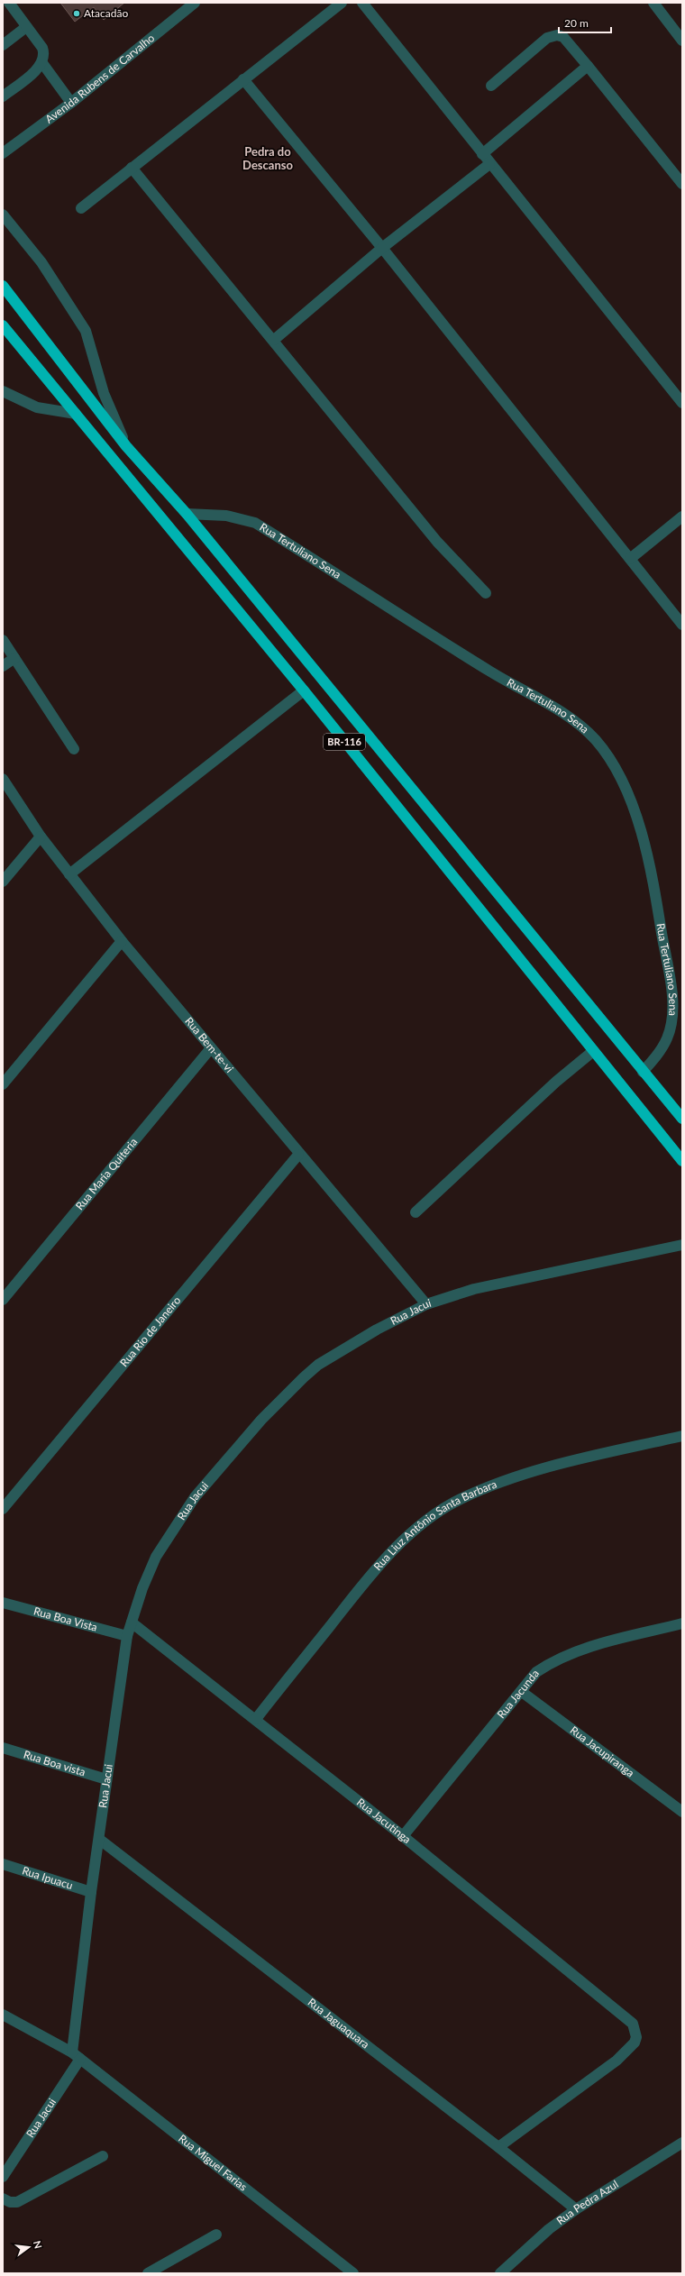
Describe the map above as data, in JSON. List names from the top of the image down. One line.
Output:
{"streets":{"highway":["BR-116"],"street":["Avenida Rubens de Carvalho","Rua Tertuliano Sena","Rua Bem-te-vi","Rua Maria Quiteria","Rua Jacui","Rua Rio de Janeiro","Rua Liuz Antônio Santa Barbara","Rua Boa Vista","Rua Jacunda","Rua Jacupiranga","Rua Boa vista","Rua Jacutinga","Rua Ipuacu","Rua Jaguaquara","Rua Miguel Farias","Rua Pedra Azul"]},"crossings":[["Rua Bem-te-vi","Rua Maria Quiteria"],["Rua Bem-te-vi","Rua Jacui"],["Rua Bem-te-vi","Rua Rio de Janeiro"],["Rua Jacui","Rua Boa Vista"],["Rua Jacui","Rua Boa vista"],["Rua Jacui","Rua Jacutinga"],["Rua Jacui","Rua Ipuacu"],["Rua Jacui","Rua Jaguaquara"],["Rua Jacui","Rua Miguel Farias"],["Rua Liuz Antônio Santa Barbara","Rua Jacutinga"],["Rua Jacunda","Rua Jacupiranga"],["Rua Jacunda","Rua Jacutinga"],["Rua Jacutinga","Rua Jaguaquara"],["Rua Jaguaquara","Rua Pedra Azul"]],"districts":["Pedra do Descanso"],"places":["Atacadão"],"scale_bar":"20 m","north":"right"}
